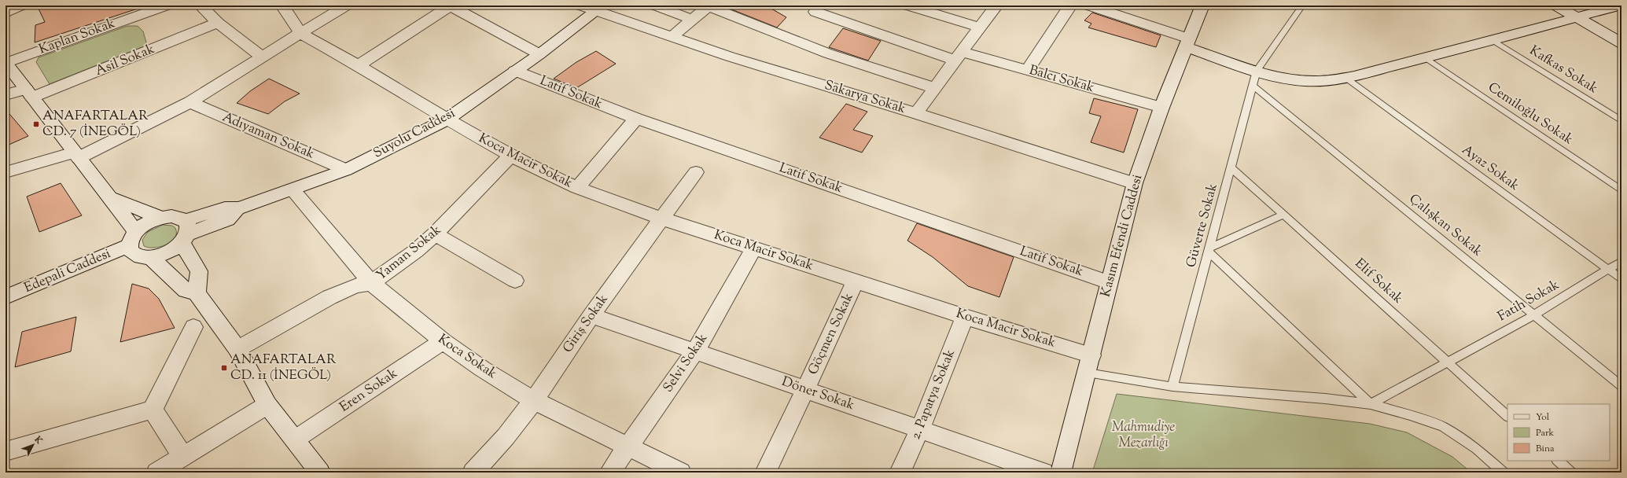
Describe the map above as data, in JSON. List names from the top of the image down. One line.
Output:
{"streets":{"street":["Kaplan Sokak","Asil Sokak","Balcı Sokak","Latif Sokak","Sakarya Sokak","Suyolu Caddesi","Adıyaman Sokak","Koca Macir Sokak","Kasım Efendi Caddesi","Yaman Sokak","Edepali Caddesi","Giriş Sokak","Göçmen Sokak","Koca Sokak","Selvi Sokak","Eren Sokak","Döner Sokak","2. Papatya Sokak"],"lane":["Kafkas Sokak","Cemiloğlu Sokak","Ayaz Sokak","Güverte Sokak","Çalışkan Sokak","Elif Sokak","Fatih Sokak"]},"crossings":[["Balcı Sokak","Kasım Efendi Caddesi"],["Latif Sokak","Suyolu Caddesi"],["Latif Sokak","Kasım Efendi Caddesi"],["Sakarya Sokak","Suyolu Caddesi"],["Sakarya Sokak","Kasım Efendi Caddesi"],["Suyolu Caddesi","Adıyaman Sokak"],["Suyolu Caddesi","Koca Macir Sokak"],["Suyolu Caddesi","Koca Sokak"],["Koca Macir Sokak","Kasım Efendi Caddesi"],["Koca Macir Sokak","Yaman Sokak"],["Koca Macir Sokak","Giriş Sokak"],["Koca Macir Sokak","Göçmen Sokak"],["Koca Macir Sokak","Selvi Sokak"],["Koca Macir Sokak","2. Papatya Sokak"],["Ayaz Sokak","Fatih Sokak"],["Güverte Sokak","Çalışkan Sokak"],["Güverte Sokak","Elif Sokak"],["Çalışkan Sokak","Fatih Sokak"],["Yaman Sokak","Koca Sokak"],["Elif Sokak","Fatih Sokak"],["Giriş Sokak","Koca Sokak"],["Giriş Sokak","Döner Sokak"],["Göçmen Sokak","Döner Sokak"],["Koca Sokak","Selvi Sokak"],["Koca Sokak","Eren Sokak"],["Selvi Sokak","Döner Sokak"],["Döner Sokak","2. Papatya Sokak"]],"parks":["Mahmudiye Mezarlığı"],"places":{"transit":["ANAFARTALAR CD. 7 (İNEGÖL)","ANAFARTALAR CD. 11 (İNEGÖL)"]},"legend":["Yol","Park","Bina"],"north":"top right"}
